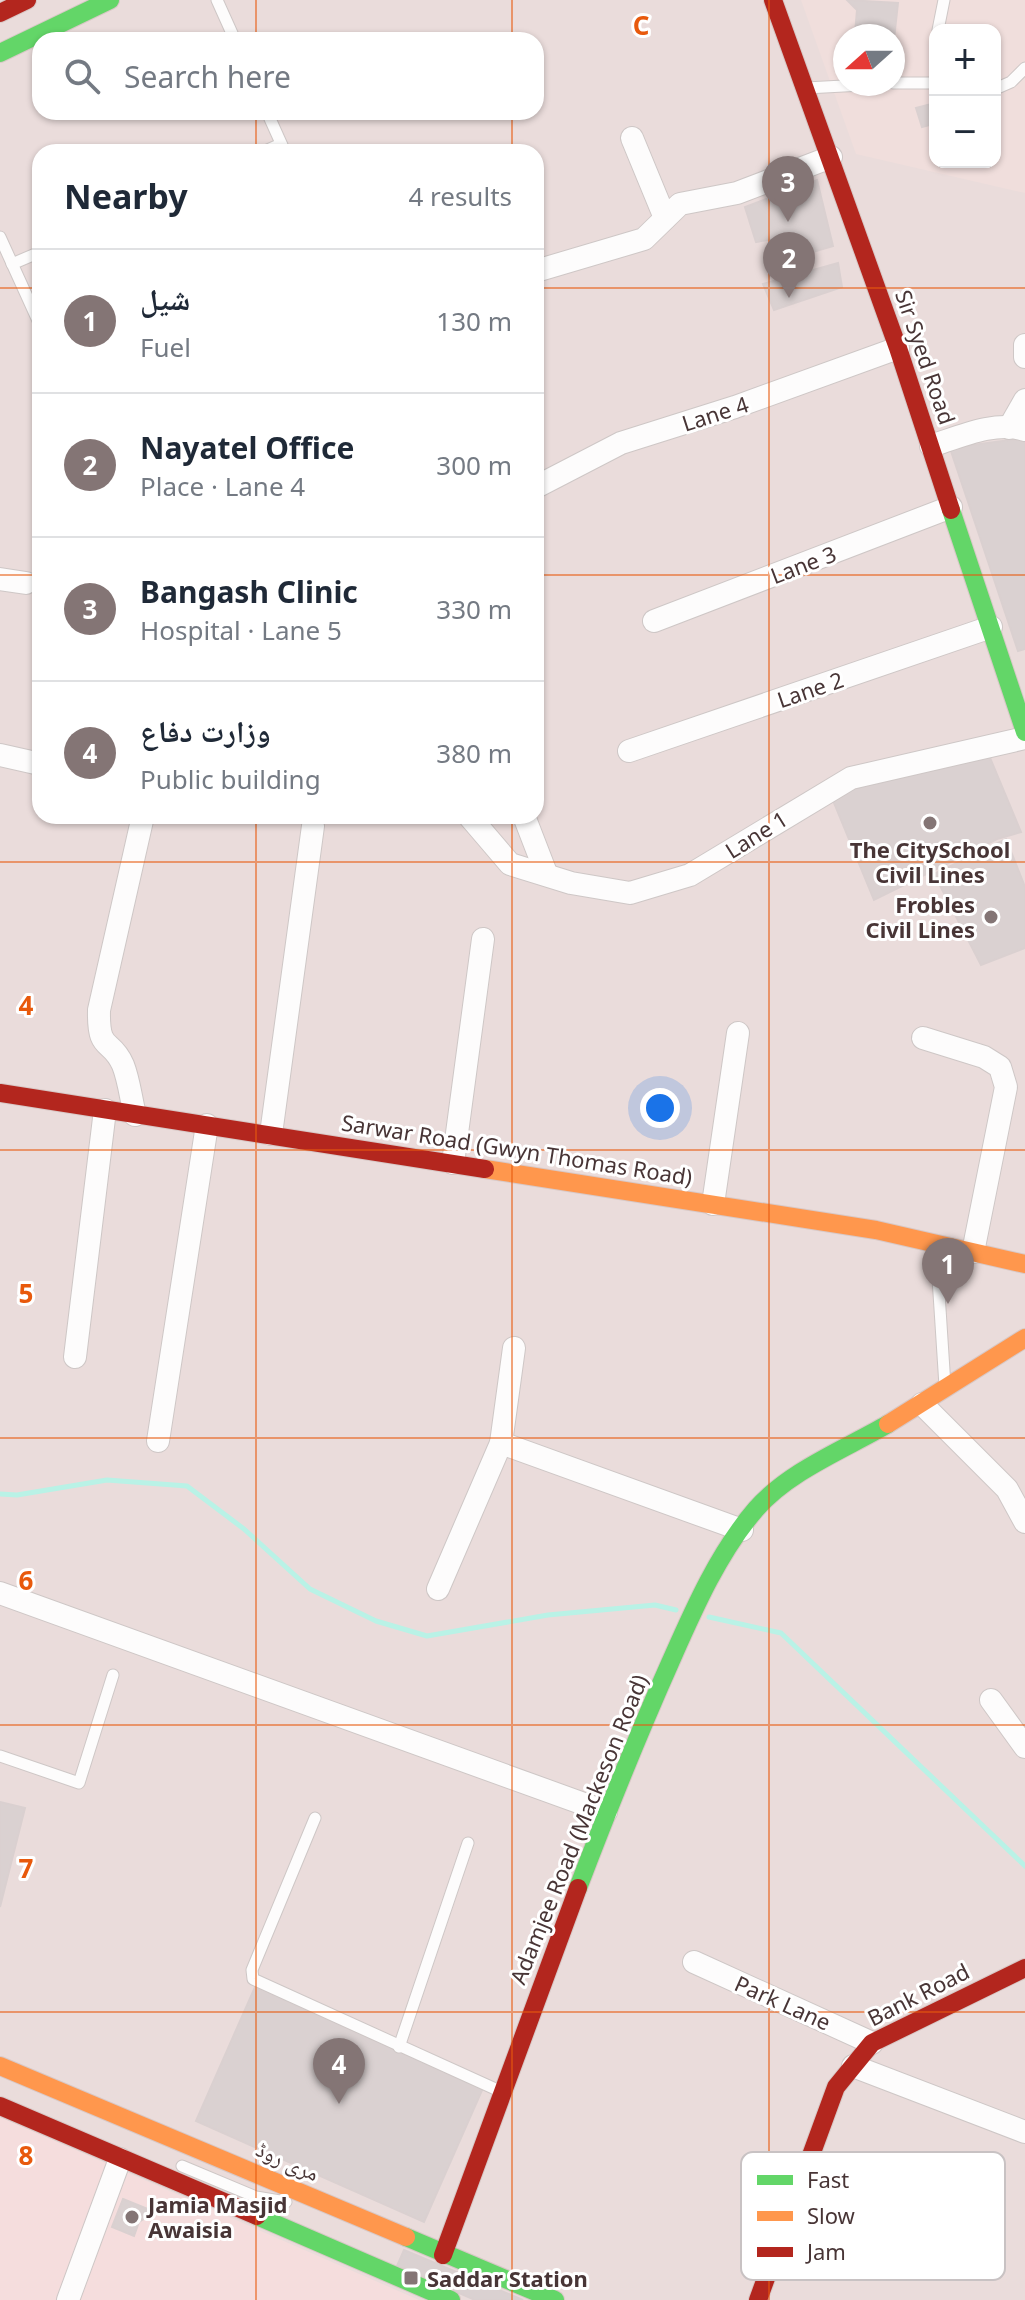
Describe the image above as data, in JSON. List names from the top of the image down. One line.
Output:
{"streets":{"street":["Sir Syed Road","Lane 4","Lane 3","Lane 2","Lane 1","Sarwar Road (Gwyn Thomas Road)","Adamjee Road (Mackeson Road)","Bank Road","Park Lane","مری روڈ"]},"crossings":[["Sir Syed Road","Lane 4"],["Sir Syed Road","Lane 3"],["Sir Syed Road","Lane 2"],["Sir Syed Road","Lane 1"],["Adamjee Road (Mackeson Road)","مری روڈ"],["Bank Road","Park Lane"]],"places":{"other":["The CitySchool Civil Lines","Frobles Civil Lines","Jamia Masjid Awaisia"],"transit":["Saddar Station"]},"legend":["Fast","Slow","Jam"],"north":"left","page":{"map_buttons":["+","−"],"search":"Search here","heading":["Nearby","4 results"],"pins":["3","2","1","4"],"list":[{"mark":"1","name":"شیل","note":"Fuel","value":"130 m"},{"mark":"2","name":"Nayatel Office","note":"Place · Lane 4","value":"300 m"},{"mark":"3","name":"Bangash Clinic","note":"Hospital · Lane 5","value":"330 m"},{"mark":"4","name":"وزارت دفاع","note":"Public building","value":"380 m"}]},"grid":{"columns":["C"],"rows":["4","5","6","7","8"]}}
